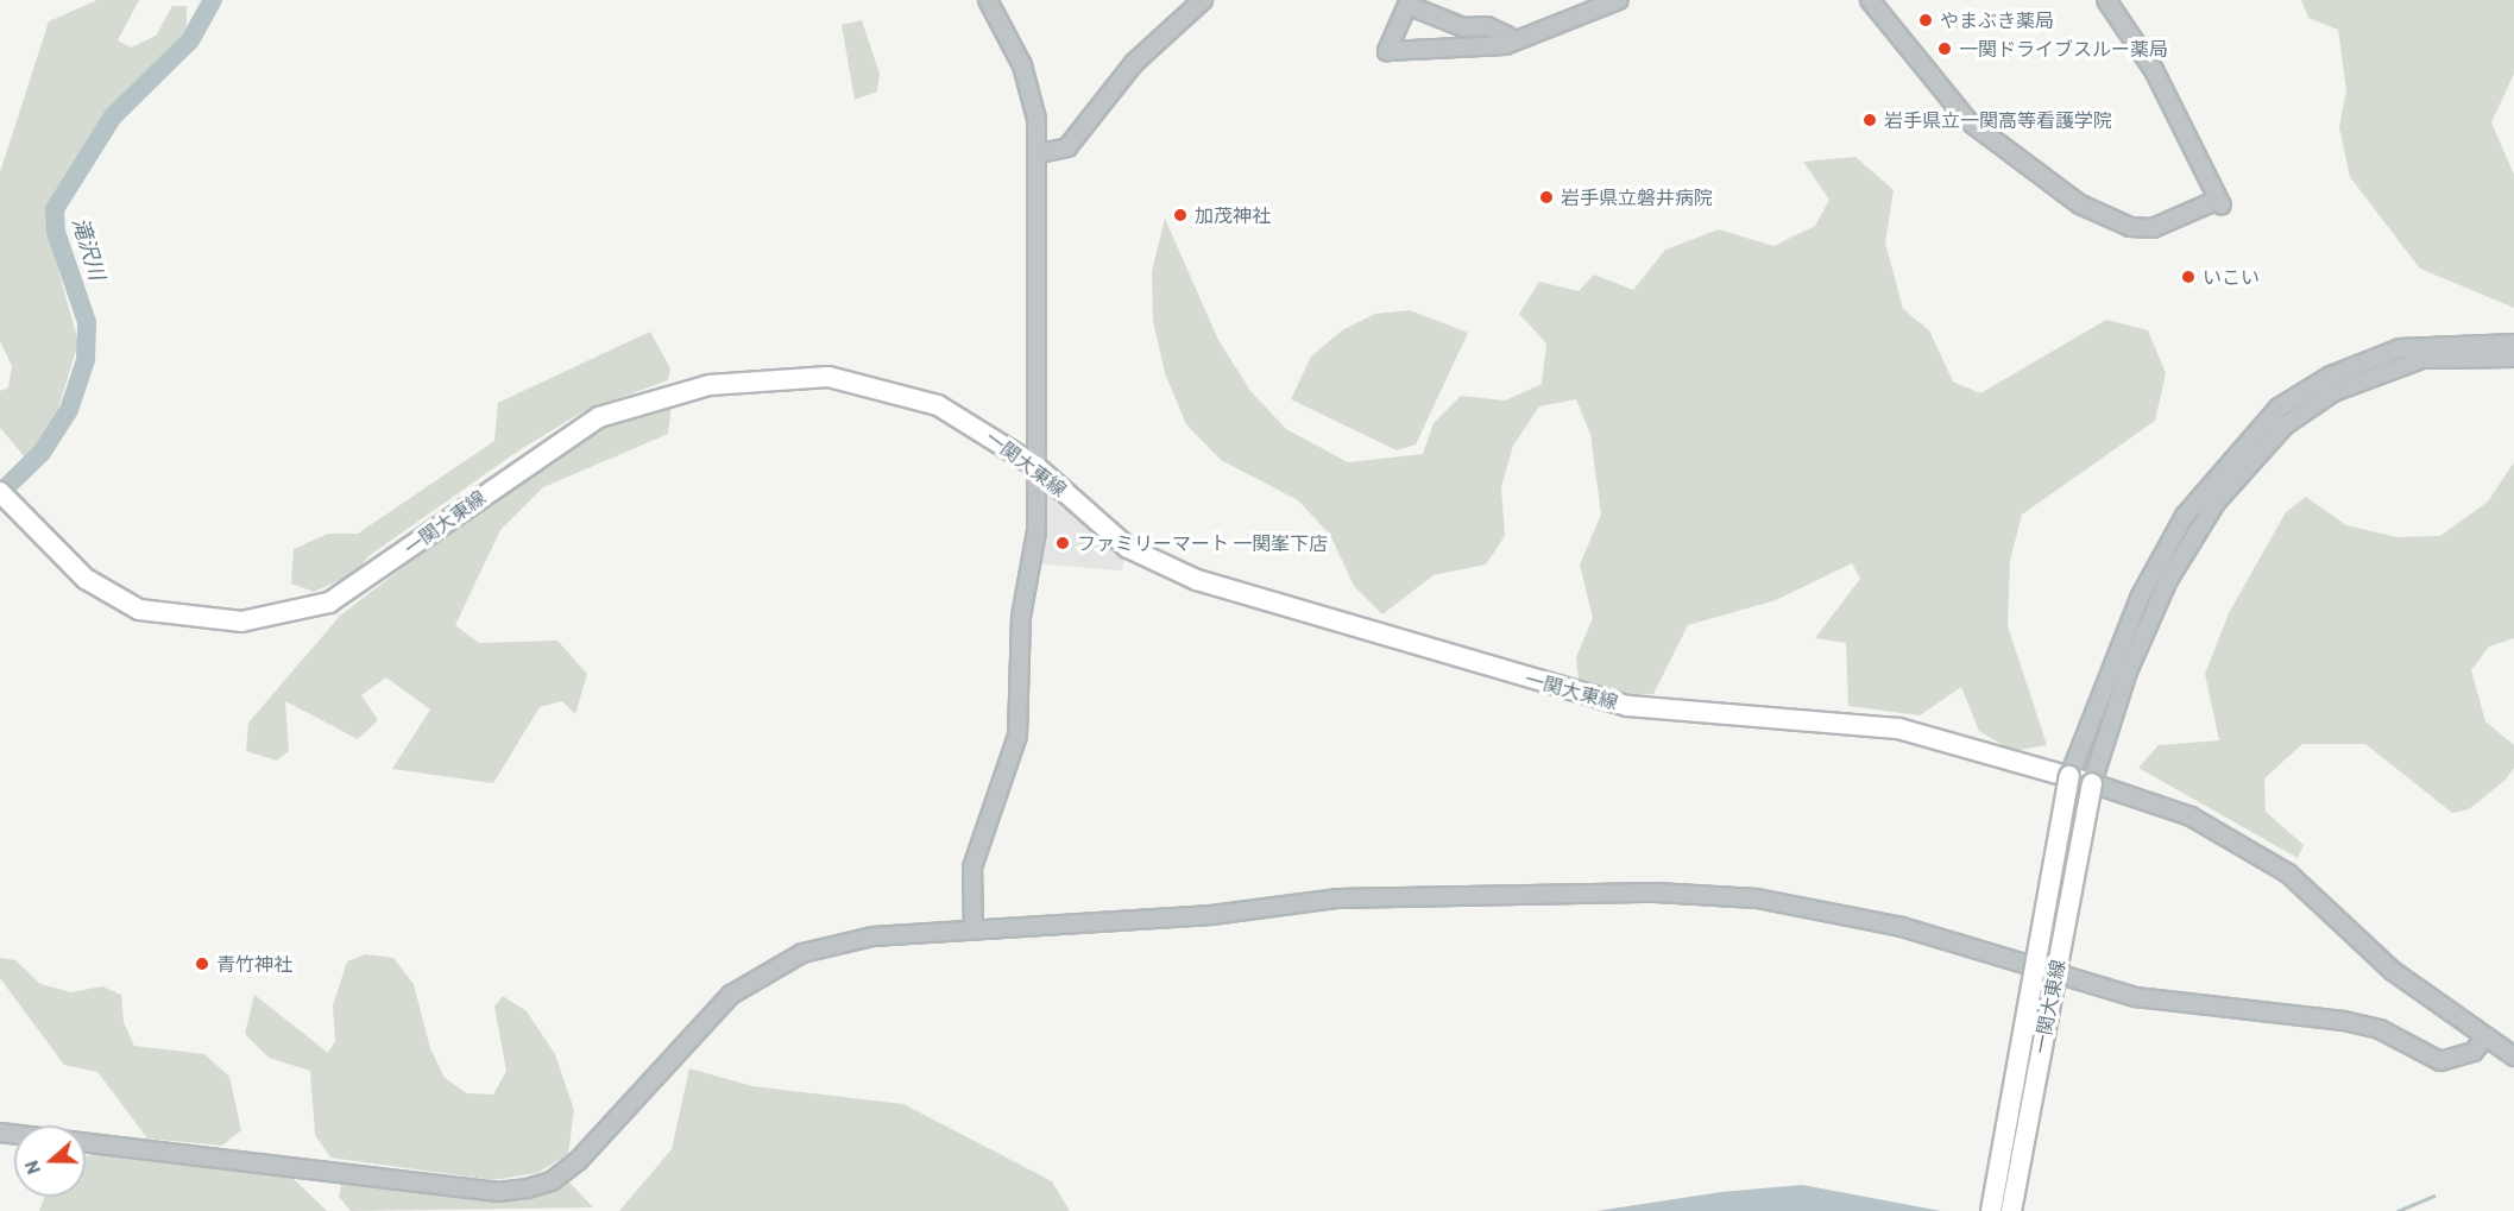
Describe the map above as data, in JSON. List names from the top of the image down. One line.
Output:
{"streets":{"main road":["一関大東線"]},"water":["滝沢川"],"places":["やまぶき薬局","一関ドライブスルー薬局","岩手県立一関高等看護学院","岩手県立磐井病院","加茂神社","いこい","ファミリーマート 一関峯下店","青竹神社"],"north":"left"}
